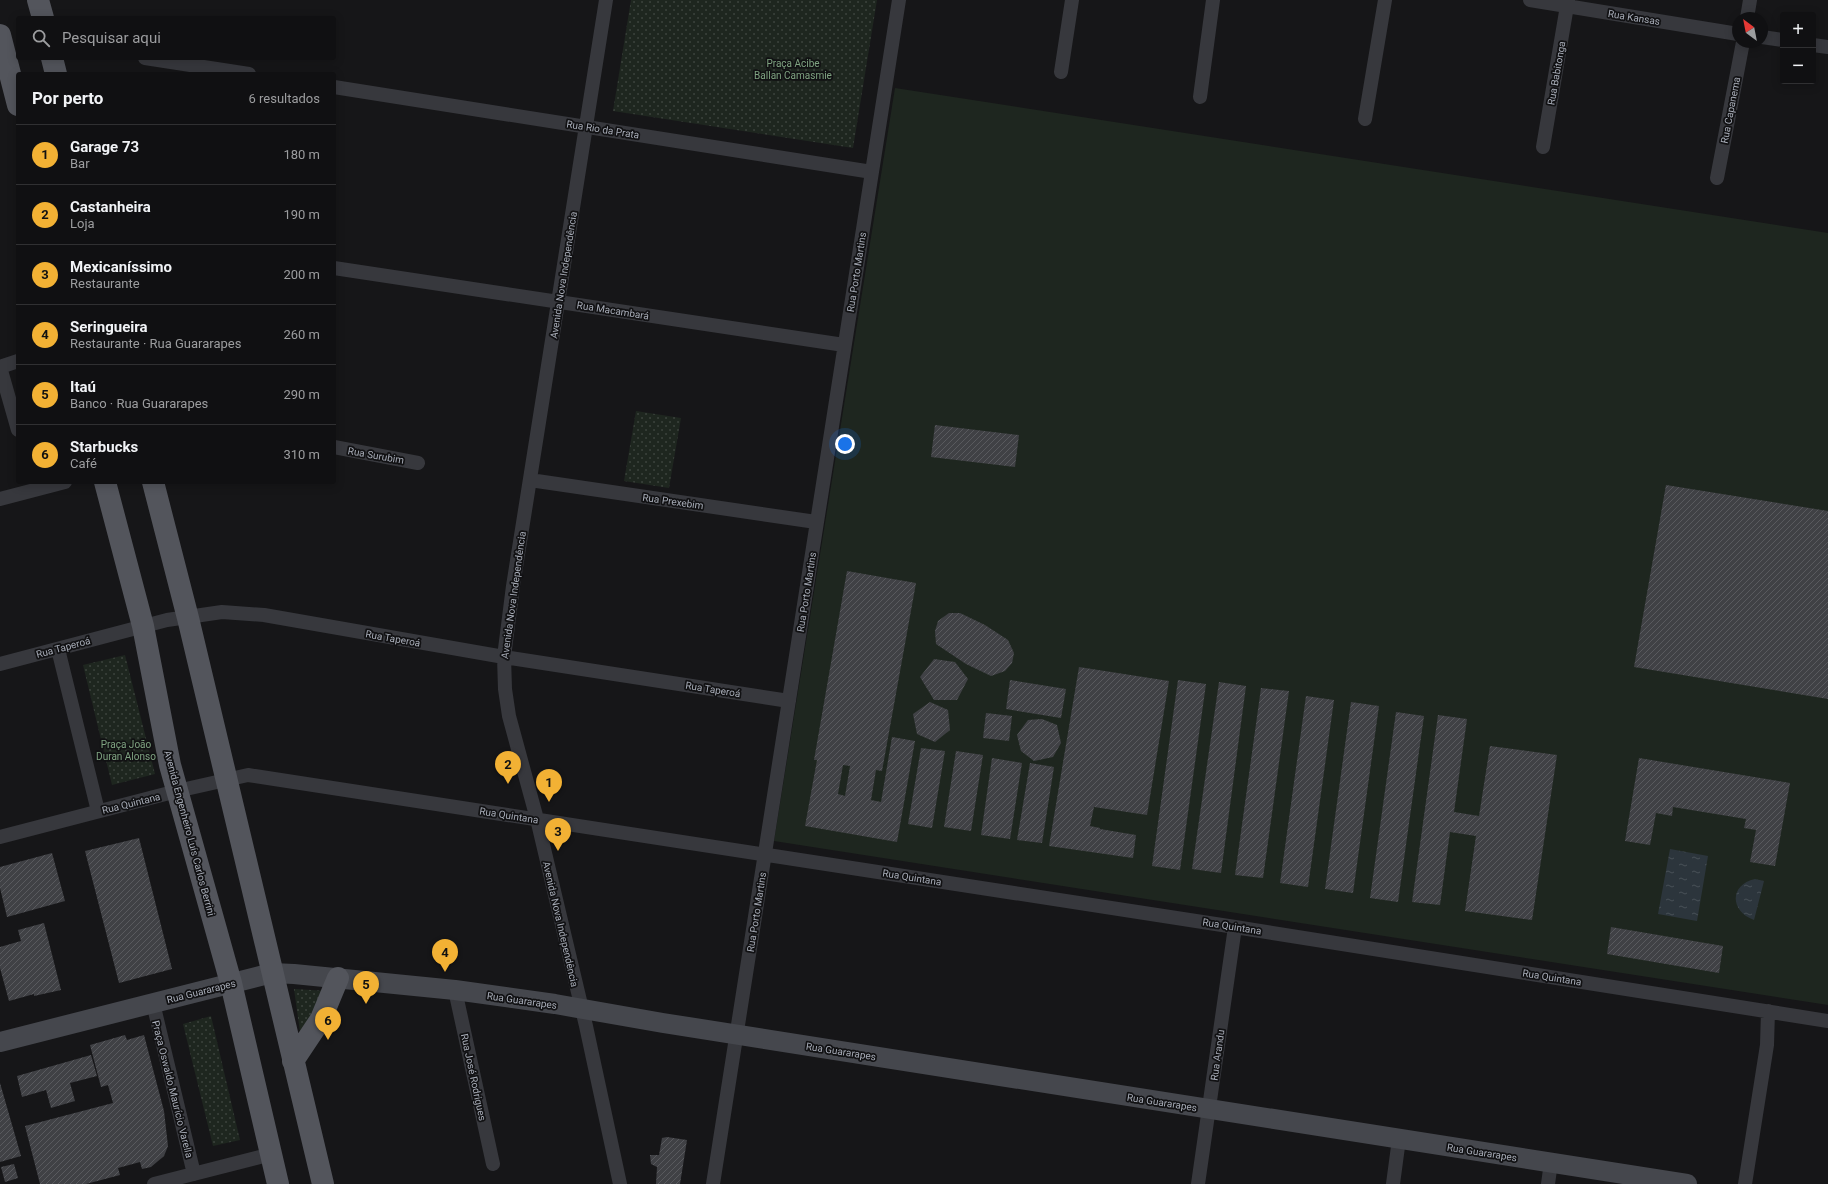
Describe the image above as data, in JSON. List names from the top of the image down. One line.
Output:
{"streets":{"main road":["Avenida Engenheiro Luís Carlos Berrini"],"street":["Rua Kansas","Rua Babitonga","Rua Capanema","Rua Rio da Prata","Rua Porto Martins","Avenida Nova Independência","Rua Macambará","Rua Surubim","Rua Prexebim","Rua Taperoá","Rua Quintana","Rua Guararapes","Rua Arandu","Rua José Rodrigues","Praça Oswaldo Maurício Varella"]},"crossings":[["Rua Kansas","Rua Babitonga"],["Rua Rio da Prata","Rua Porto Martins"],["Rua Rio da Prata","Avenida Nova Independência"],["Rua Porto Martins","Rua Macambará"],["Rua Porto Martins","Rua Prexebim"],["Rua Porto Martins","Rua Taperoá"],["Rua Porto Martins","Rua Quintana"],["Rua Porto Martins","Rua Guararapes"],["Avenida Nova Independência","Rua Macambará"],["Avenida Nova Independência","Rua Prexebim"],["Avenida Nova Independência","Rua Taperoá"],["Avenida Nova Independência","Rua Quintana"],["Avenida Nova Independência","Rua Guararapes"],["Rua Taperoá","Avenida Engenheiro Luís Carlos Berrini"],["Rua Quintana","Avenida Engenheiro Luís Carlos Berrini"],["Rua Quintana","Rua Arandu"],["Avenida Engenheiro Luís Carlos Berrini","Rua Guararapes"],["Rua Guararapes","Rua Arandu"],["Rua Guararapes","Rua José Rodrigues"],["Rua Guararapes","Praça Oswaldo Maurício Varella"]],"parks":["Praça Acibe Ballan Camasmie","Praça João Duran Alonso"],"north":"top left","page":{"map_buttons":["+","−"],"search":"Pesquisar aqui","heading":["Por perto","6 resultados"],"list":[{"mark":"1","name":"Garage 73","note":"Bar","value":"180 m"},{"mark":"2","name":"Castanheira","note":"Loja","value":"190 m"},{"mark":"3","name":"Mexicaníssimo","note":"Restaurante","value":"200 m"},{"mark":"4","name":"Seringueira","note":"Restaurante · Rua Guararapes","value":"260 m"},{"mark":"5","name":"Itaú","note":"Banco · Rua Guararapes","value":"290 m"},{"mark":"6","name":"Starbucks","note":"Café","value":"310 m"}],"pins":["2","1","3","4","5","6"]}}
